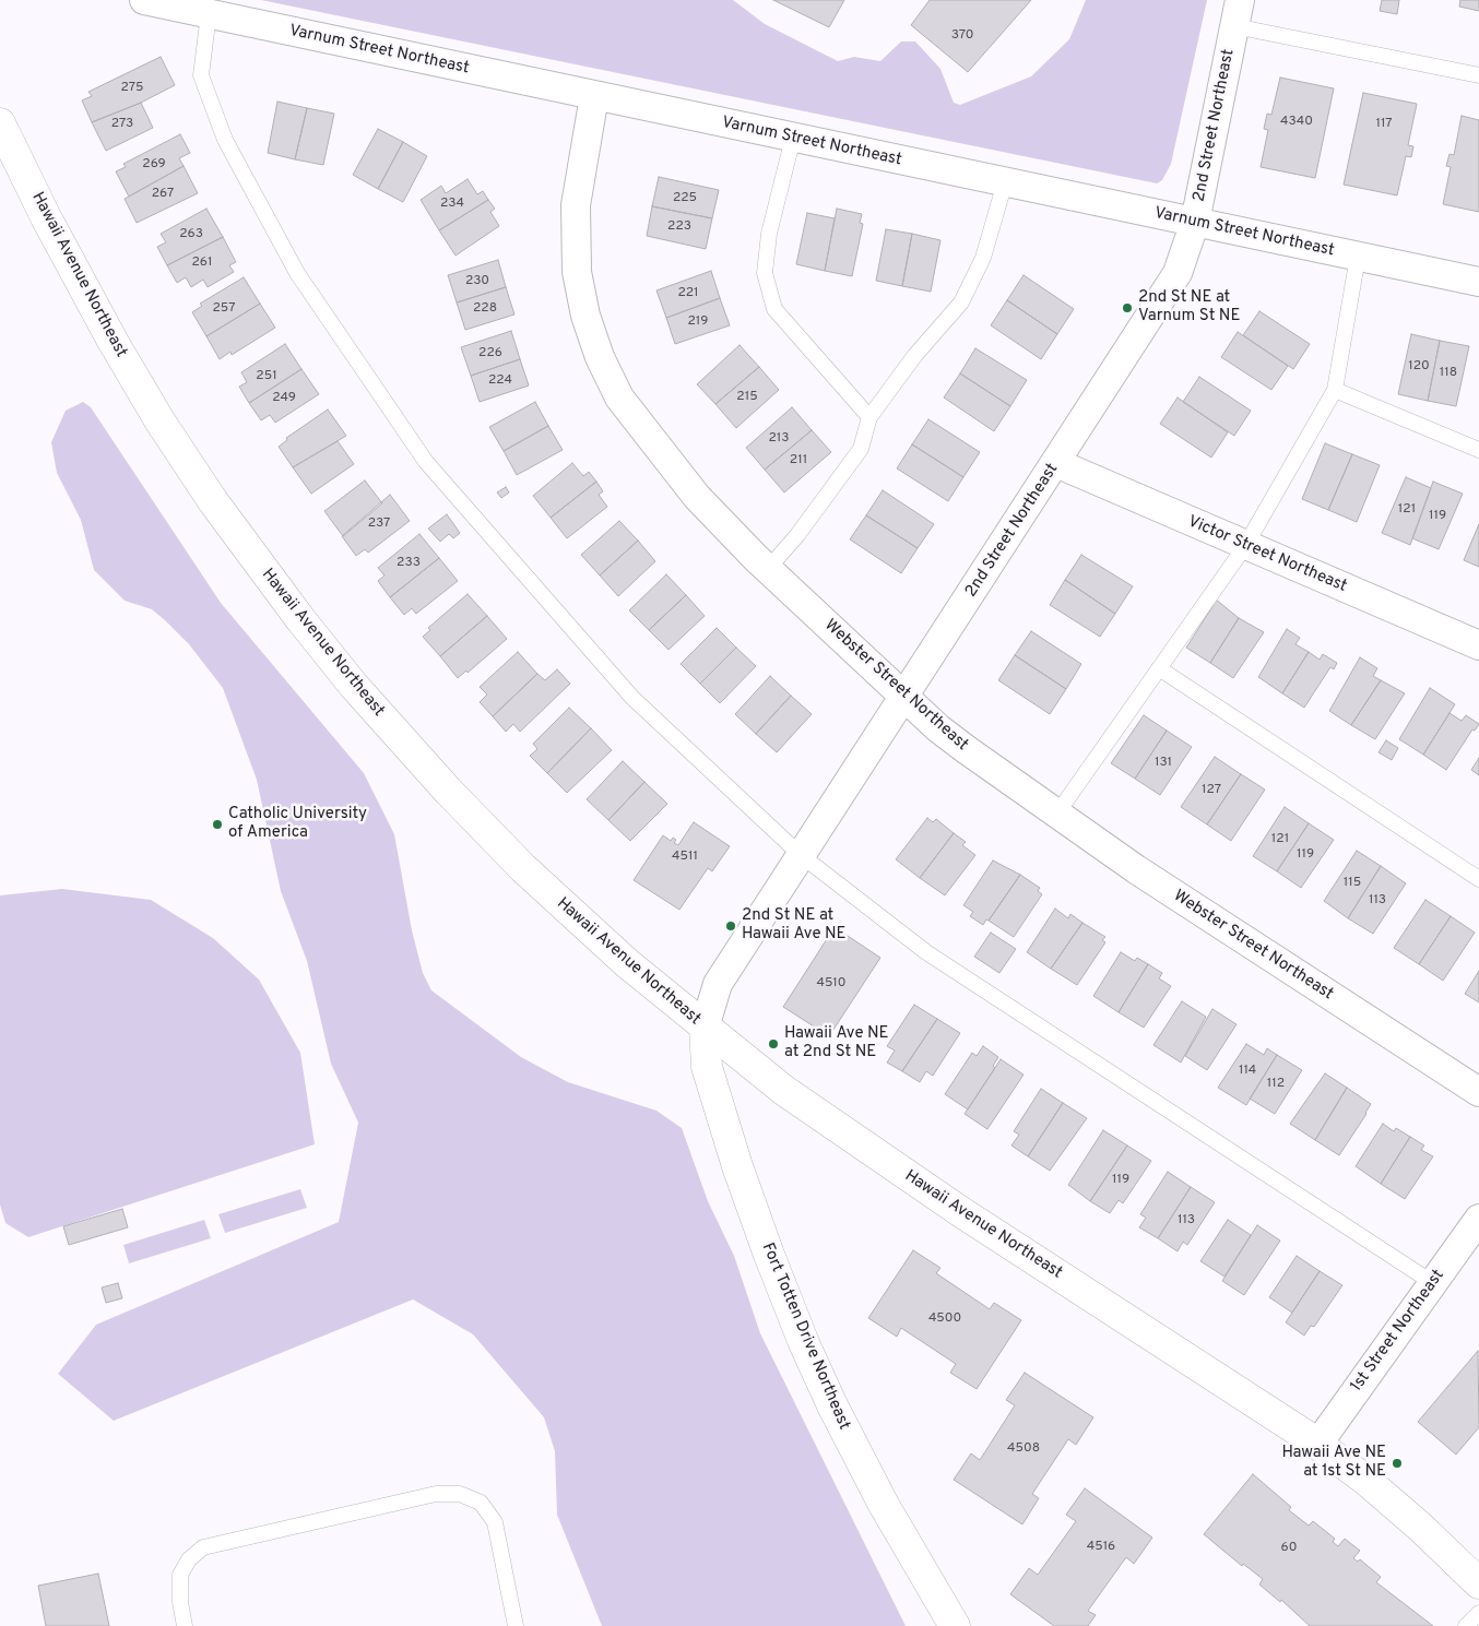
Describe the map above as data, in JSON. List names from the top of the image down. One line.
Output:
{"streets":{"street":["Varnum Street Northeast","2nd Street Northeast","Hawaii Avenue Northeast","Victor Street Northeast","Webster Street Northeast","1st Street Northeast","Fort Totten Drive Northeast"]},"crossings":[["Varnum Street Northeast","2nd Street Northeast"],["Varnum Street Northeast","Webster Street Northeast"],["2nd Street Northeast","Hawaii Avenue Northeast"],["2nd Street Northeast","Victor Street Northeast"],["2nd Street Northeast","Webster Street Northeast"],["2nd Street Northeast","Fort Totten Drive Northeast"],["Hawaii Avenue Northeast","1st Street Northeast"],["Hawaii Avenue Northeast","Fort Totten Drive Northeast"]],"places":["2nd St NE at Varnum St NE","Catholic University of America","2nd St NE at Hawaii Ave NE","Hawaii Ave NE at 2nd St NE","Hawaii Ave NE at 1st St NE"],"house_numbers":["370","275","4340","273","117","269","267","225","234","223","263","261","230","221","257","228","219","226","120","118","251","224","215","249","213","211","121","119","237","233","131","127","121","119","4511","115","113","4510","114","112","119","113","4500","4508","4516","60"]}
